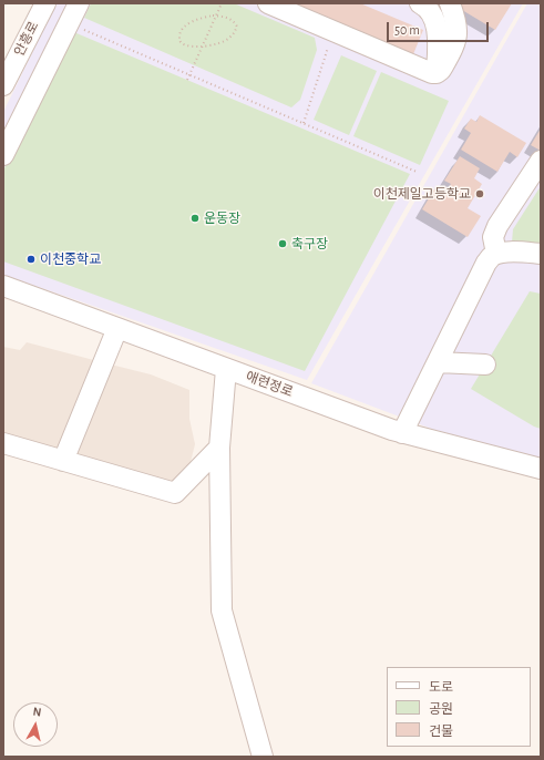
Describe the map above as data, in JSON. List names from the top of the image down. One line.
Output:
{"streets":{"street":["안흥로","애련정로"]},"places":["이천제일고등학교","운동장","축구장","이천중학교"],"legend":["도로","공원","건물"],"scale_bar":"50 m","north":"top"}
